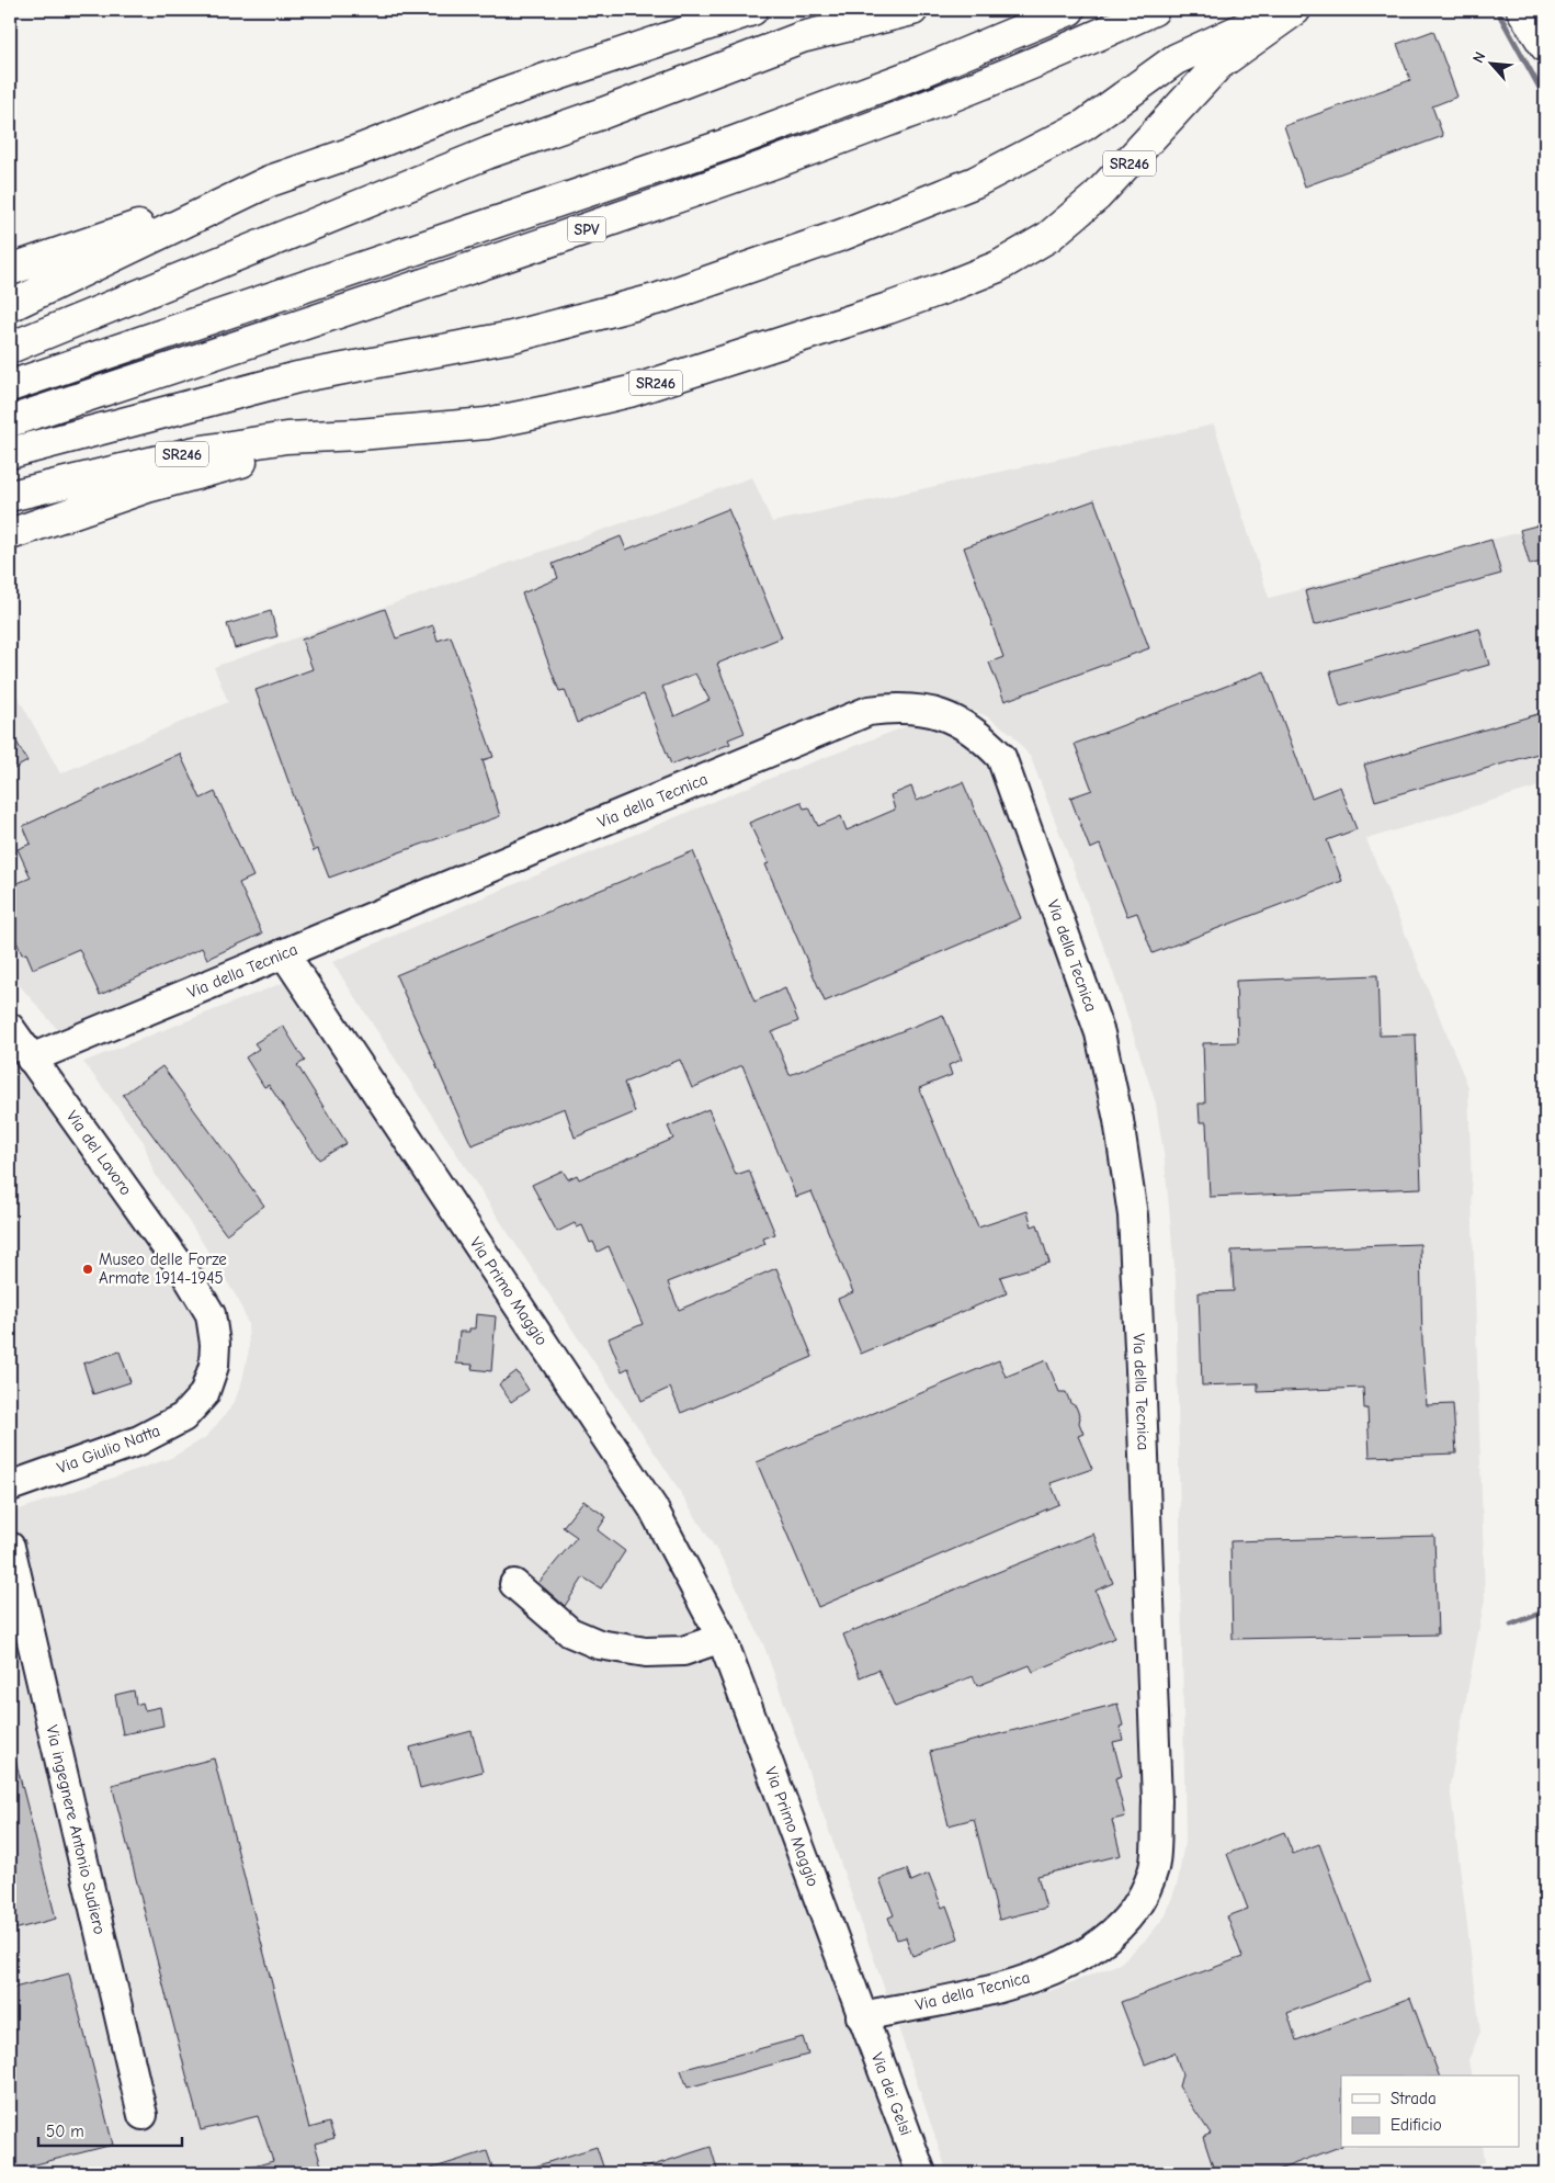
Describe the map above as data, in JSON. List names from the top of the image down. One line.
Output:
{"streets":{"main road":["SR246","SPV"],"street":["Via della Tecnica","Via del Lavoro","Via Primo Maggio","Via Giulio Natta","Via ingegnere Antonio Sudiero","Via dei Gelsi"]},"crossings":[["Via della Tecnica","Via del Lavoro"],["Via della Tecnica","Via Primo Maggio"],["Via della Tecnica","Via dei Gelsi"],["Via del Lavoro","Via Giulio Natta"],["Via Primo Maggio","Via dei Gelsi"]],"places":["Museo delle Forze Armate 1914-1945"],"legend":["Strada","Edificio"],"scale_bar":"50 m","north":"top left"}
